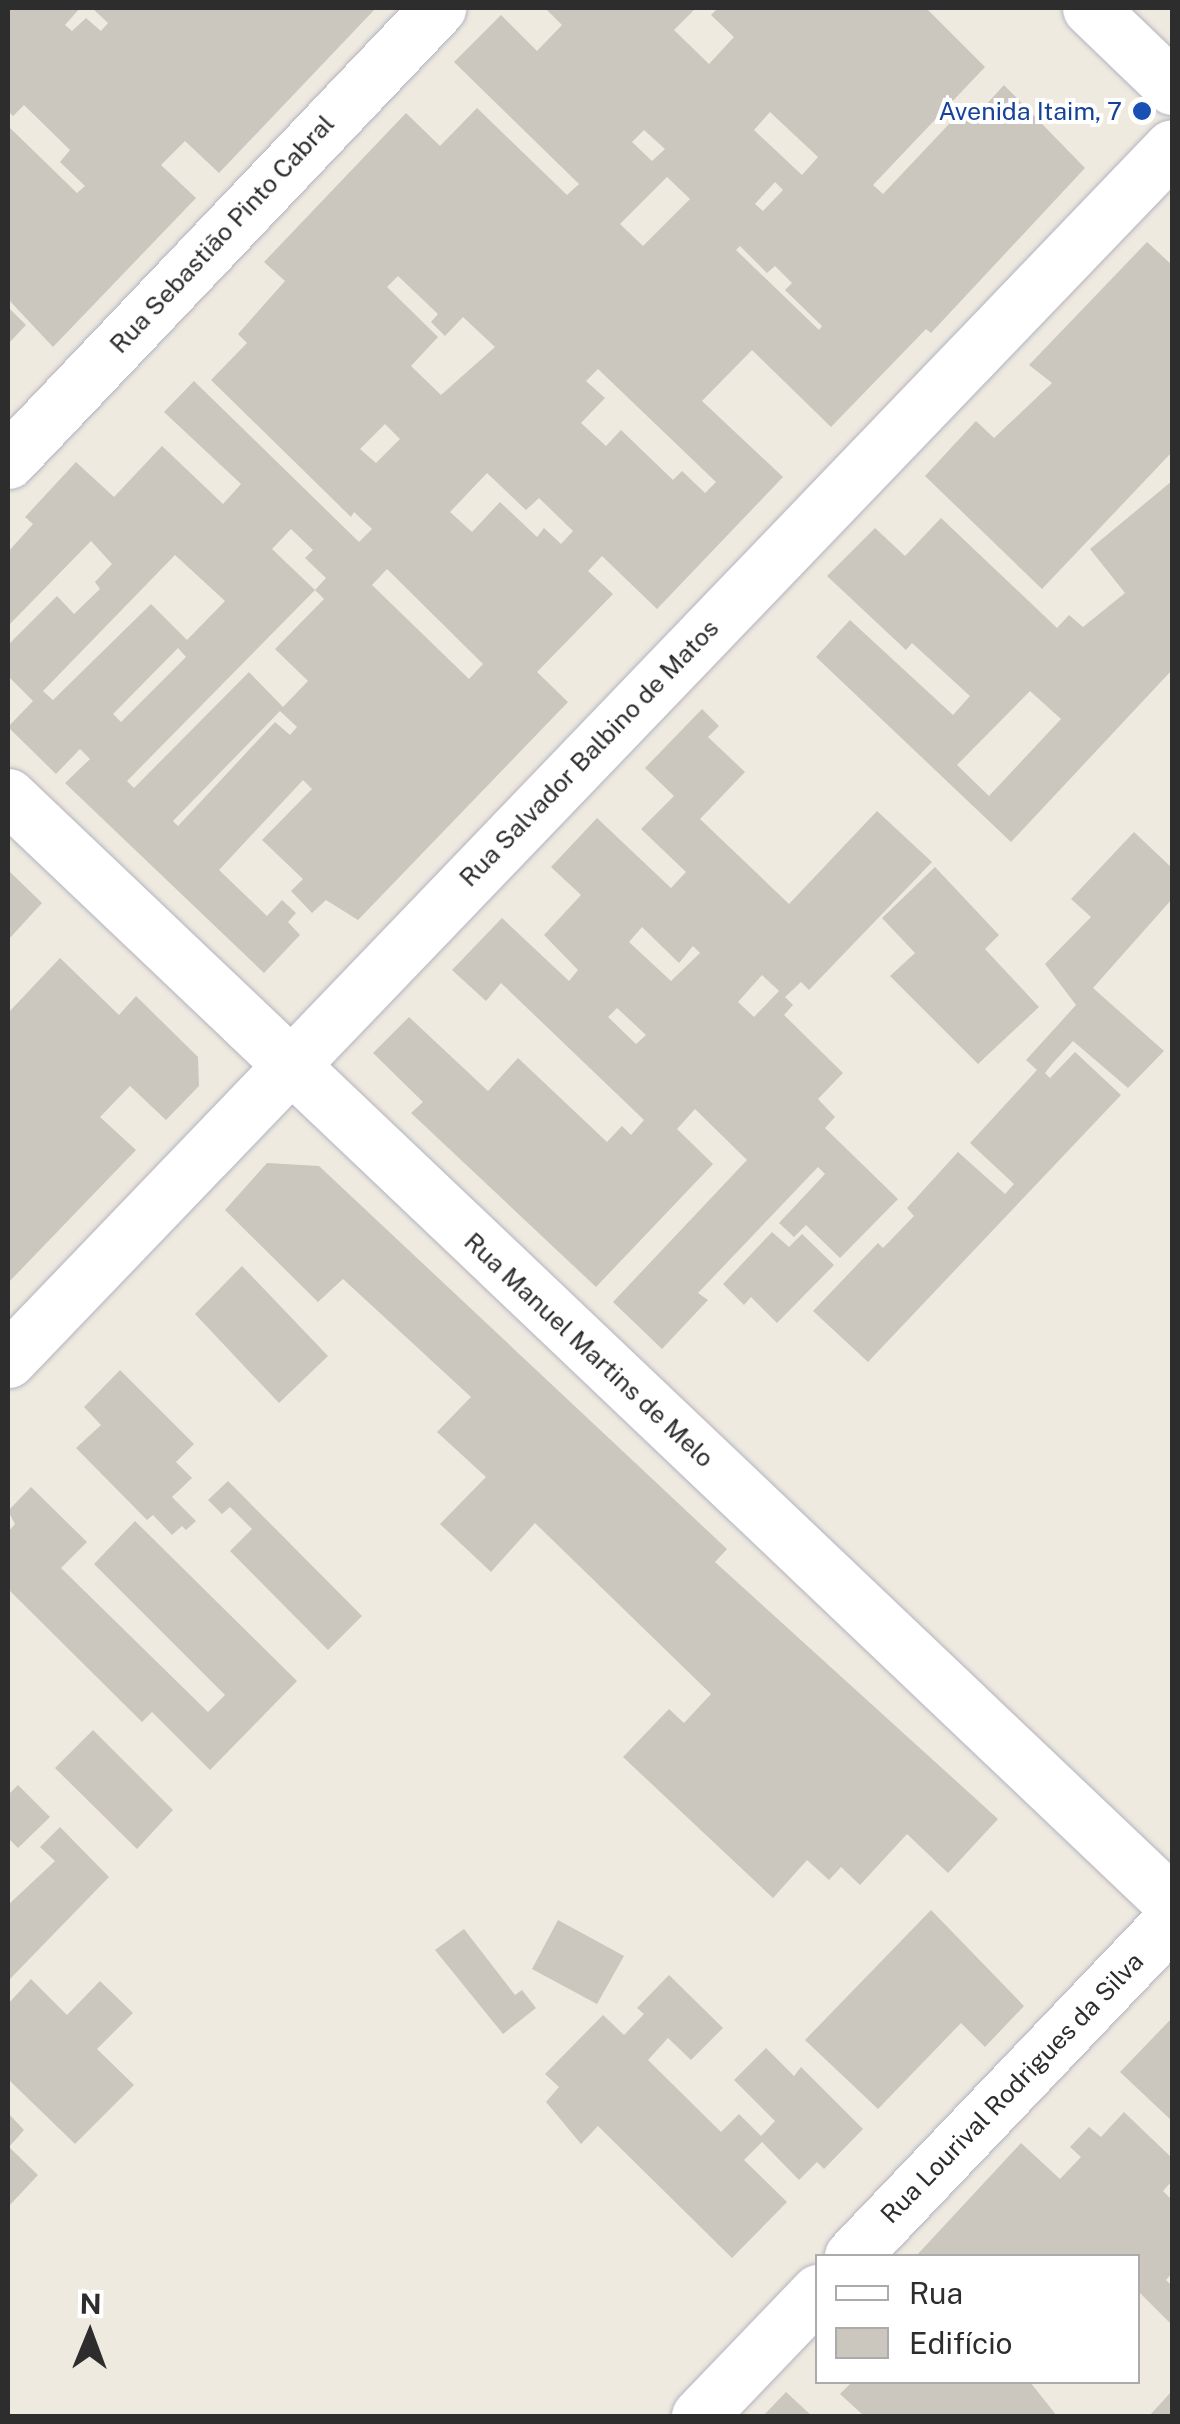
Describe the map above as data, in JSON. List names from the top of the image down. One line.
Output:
{"streets":{"street":["Rua Sebastião Pinto Cabral","Rua Salvador Balbino de Matos","Rua Manuel Martins de Melo","Rua Lourival Rodrigues da Silva"]},"crossings":[["Rua Salvador Balbino de Matos","Rua Manuel Martins de Melo"]],"places":["Avenida Itaim, 7"],"legend":["Rua","Edifício"],"north":"top"}
